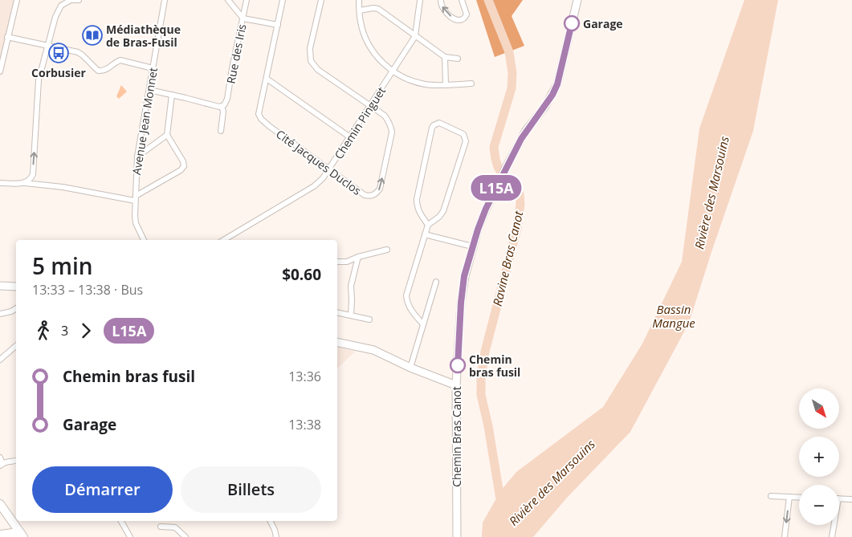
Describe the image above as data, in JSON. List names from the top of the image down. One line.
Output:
{"streets":{"street":["Rue des Iris","Avenue Jean Monnet","Chemin Pinguet","Cité Jacques Duclos","Chemin Bras Canot"]},"crossings":[["Chemin Pinguet","Cité Jacques Duclos"]],"water":["Rivière des Marsouins","Ravine Bras Canot","Bassin Mangue"],"places":{"other":["Garage","Chemin bras fusil"],"library":["Médiathèque de Bras-Fusil"],"bus stop":["Corbusier"]},"lines":["bus line L15A"],"north":"bottom right","page":{"on_map":"L15A","heading":["5 min","13:33 – 13:38 · Bus","$0.60"],"legs":["3","L15A"],"list":[{"name":"Chemin bras fusil","value":"13:36"},{"name":"Garage","value":"13:38"}],"map_buttons":["+","−"],"buttons":["Démarrer","Billets"]}}
